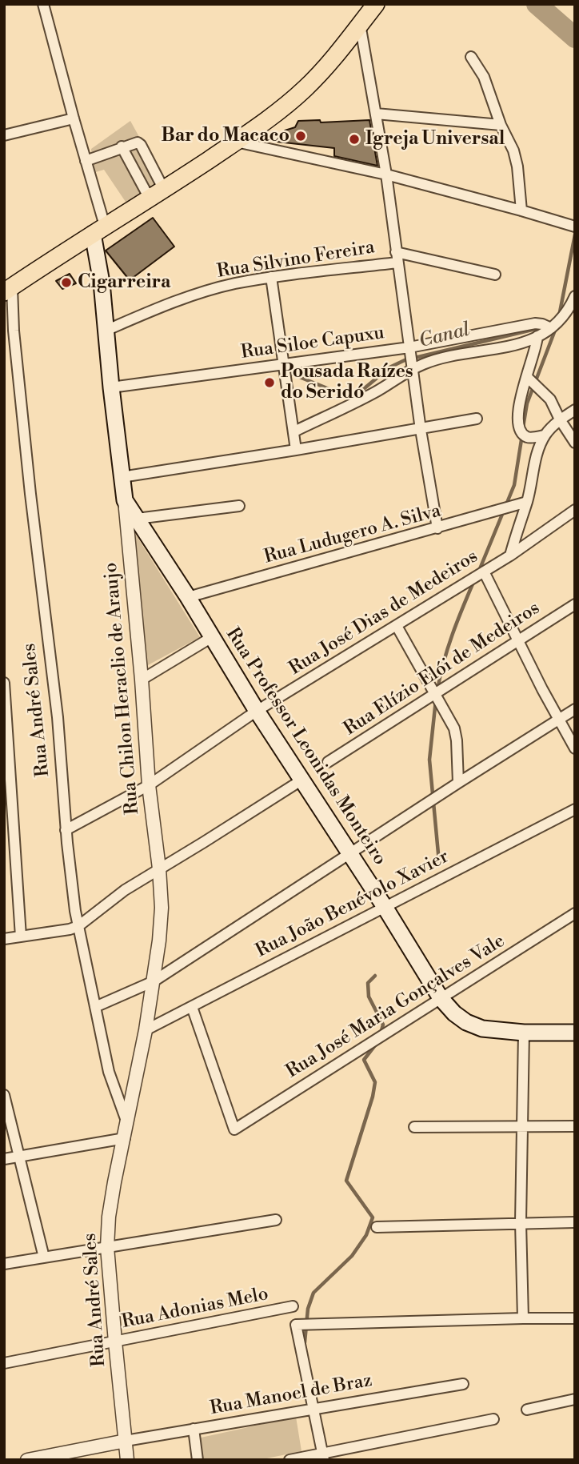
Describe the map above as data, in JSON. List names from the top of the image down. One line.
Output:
{"streets":{"main road":["Rua Chilon Heraclio de Araujo","Rua Professor Leonidas Monteiro"],"street":["Rua Silvino Fereira","Rua Siloe Capuxu","Rua Ludugero A. Silva","Rua José Dias de Medeiros","Rua Elízio Elói de Medeiros","Rua André Sales","Rua João Benévolo Xavier","Rua José Maria Gonçalves Vale","Rua Adonias Melo","Rua Manoel de Braz"]},"crossings":[["Rua Silvino Fereira","Rua Chilon Heraclio de Araujo"],["Rua Siloe Capuxu","Rua Chilon Heraclio de Araujo"],["Rua Ludugero A. Silva","Rua Professor Leonidas Monteiro"],["Rua José Dias de Medeiros","Rua Chilon Heraclio de Araujo"],["Rua José Dias de Medeiros","Rua André Sales"],["Rua José Dias de Medeiros","Rua Professor Leonidas Monteiro"],["Rua Chilon Heraclio de Araujo","Rua André Sales"],["Rua Chilon Heraclio de Araujo","Rua Professor Leonidas Monteiro"],["Rua Chilon Heraclio de Araujo","Rua João Benévolo Xavier"],["Rua André Sales","Rua Adonias Melo"],["Rua André Sales","Rua Manoel de Braz"],["Rua Professor Leonidas Monteiro","Rua João Benévolo Xavier"],["Rua Professor Leonidas Monteiro","Rua José Maria Gonçalves Vale"],["Rua João Benévolo Xavier","Rua José Maria Gonçalves Vale"]],"water":["Canal"],"places":["Bar do Macaco","Igreja Universal","Cigarreira","Pousada Raízes do Seridó"]}
